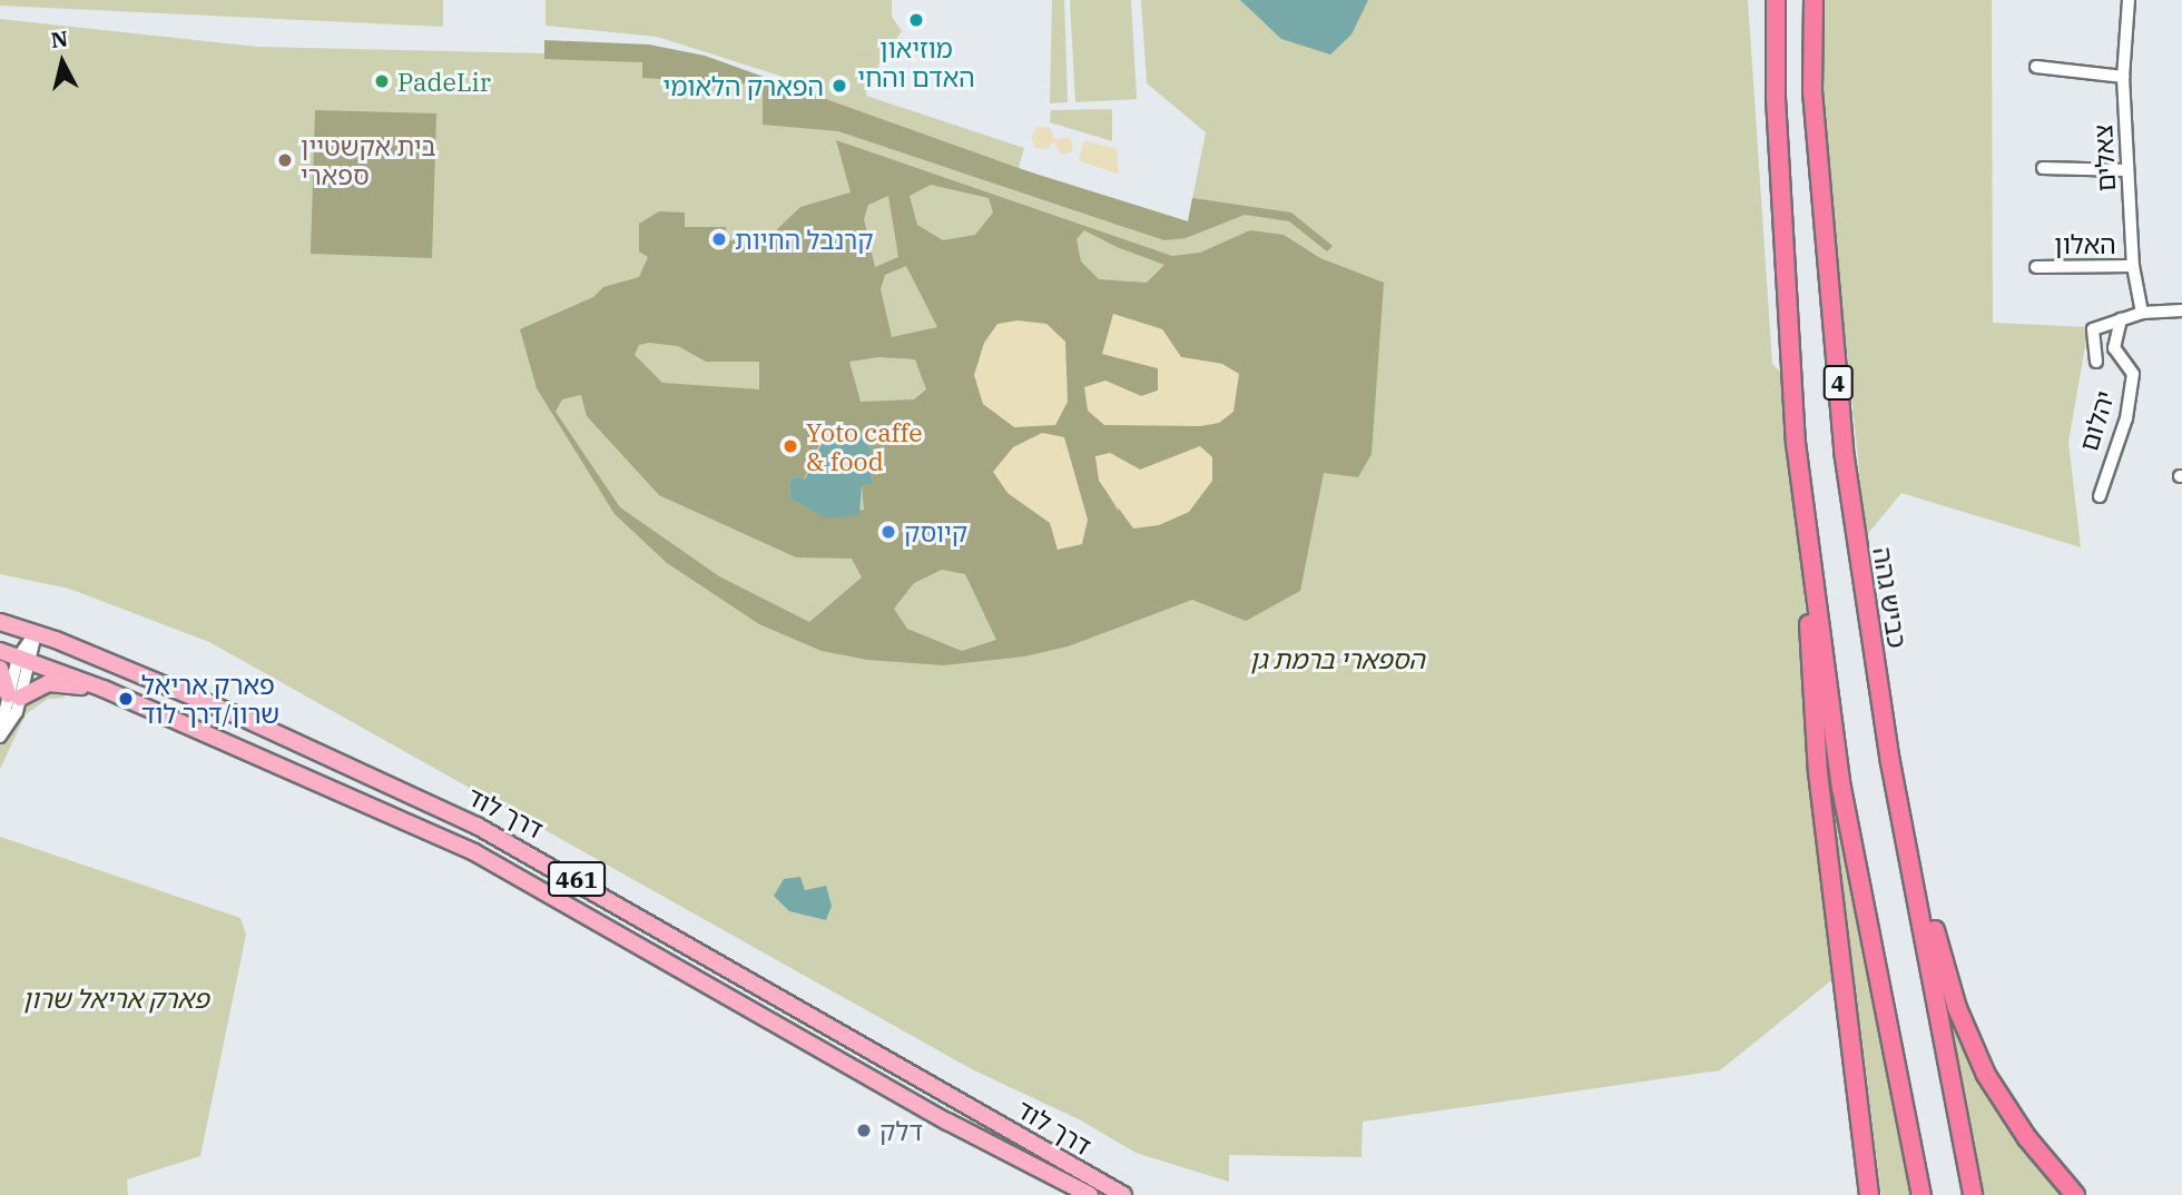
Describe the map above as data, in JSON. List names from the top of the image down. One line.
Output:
{"streets":{"highway":["4","כביש גהה"],"main road":["דרך לוד","461"],"street":["צאלים","האלון","יהלום"]},"crossings":[["צאלים","האלון"]],"parks":["הספארי ברמת גן","פארק אריאל שרון"],"places":["מוזיאון האדם והחי","PadeLir","הפארק הלאומי","בית אקשטיין ספארי","קרנבל החיות","Yoto caffe & food","קיוסק","פארק אריאל שרון/דרך לוד","דלק"],"north":"top"}
